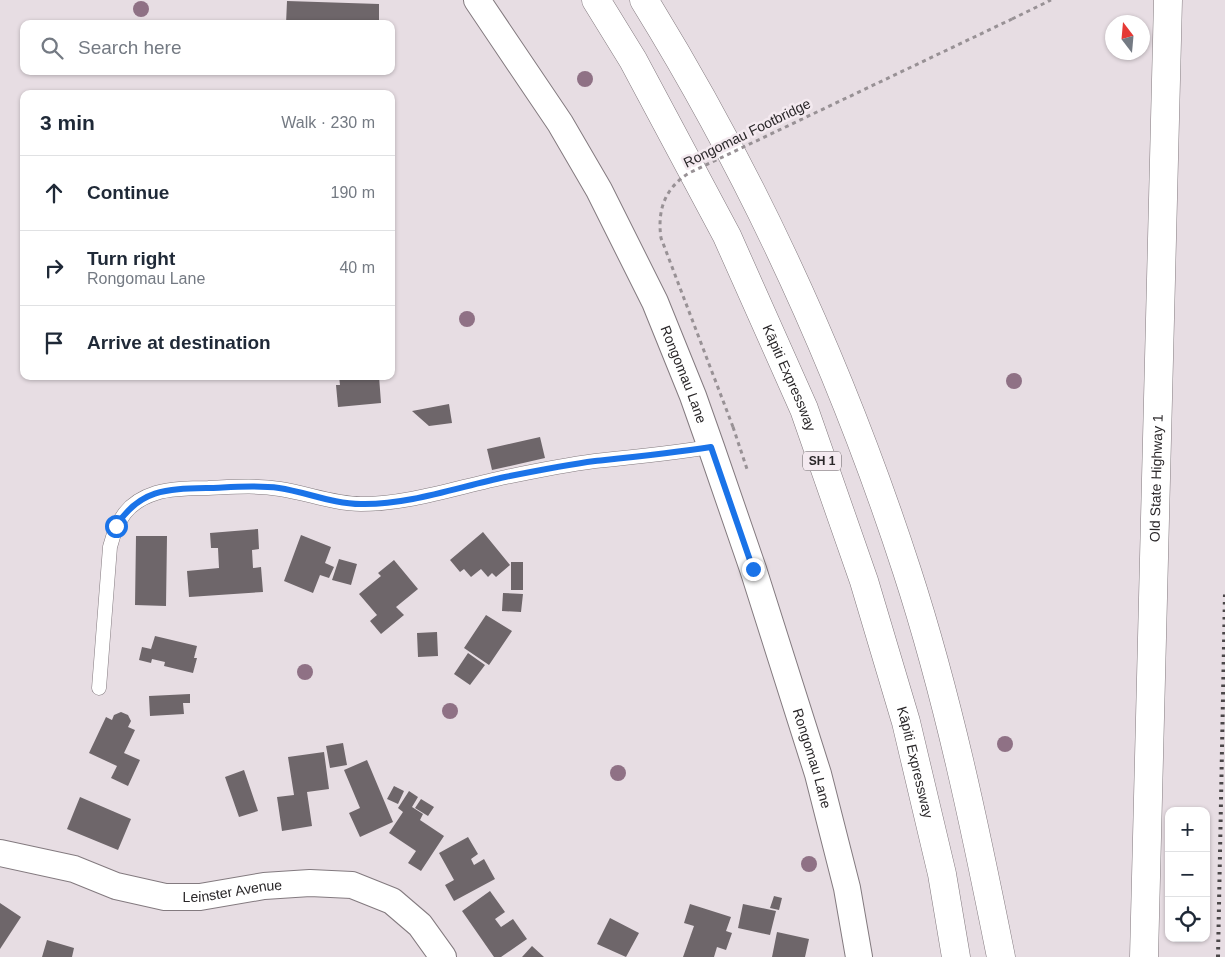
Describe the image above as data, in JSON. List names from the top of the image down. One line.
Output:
{"streets":{"main road":["Kāpiti Expressway","SH 1","Old State Highway 1"],"street":["Rongomau Lane","Leinster Avenue"],"path":["Rongomau Footbridge"]},"north":"top","page":{"search":"Search here","heading":["3 min","Walk · 230 m"],"list":[["Continue","190 m"],["Turn right","Rongomau Lane","40 m"],"Arrive at destination"],"map_buttons":["+","−"]}}
